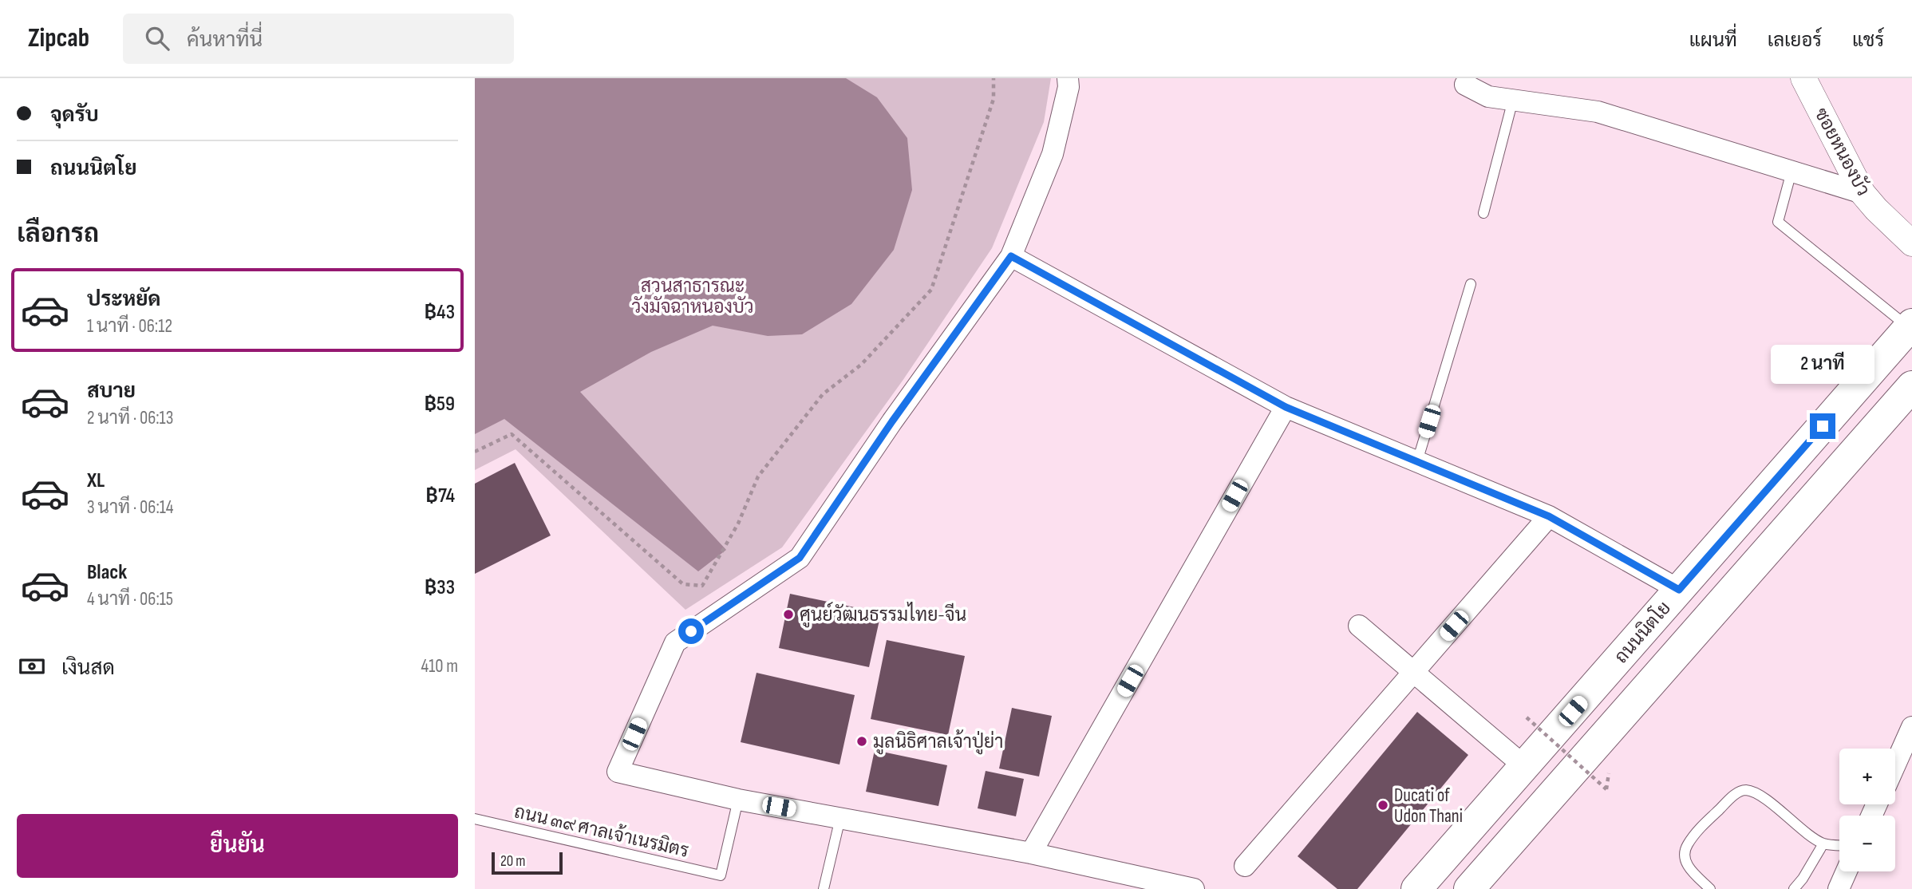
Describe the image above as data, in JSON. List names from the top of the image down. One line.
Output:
{"streets":{"main road":["ถนนนิตโย"],"street":["ซอยหนองบัว"],"lane":["ถนน ๓๙ ศาลเจ้าเนรมิตร"]},"parks":["สวนสาธารณะ วังมัจฉาหนองบัว"],"places":["ศูนย์วัฒนธรรมไทย-จีน","มูลนิธิศาลเจ้าปู่ย่า","Ducati of Udon Thani"],"scale_bar":"20 m","page":{"header":"Zipcab","search":"ค้นหาที่นี่","nav":["แผนที่","เลเยอร์","แชร์"],"banner":["จุดรับ","ถนนนิตโย"],"heading":"เลือกรถ","list":[{"name":"ประหยัด","note":"1 นาที · 06:12","value":"฿43"},{"name":"สบาย","note":"2 นาที · 06:13","value":"฿59"},{"name":"XL","note":"3 นาที · 06:14","value":"฿74"},{"name":"Black","note":"4 นาที · 06:15","value":"฿33"}],"bubble":"2 นาที","pay":["เงินสด","410 m"],"map_buttons":["+","−"],"buttons":"ยืนยัน","scale":"20 m"}}
